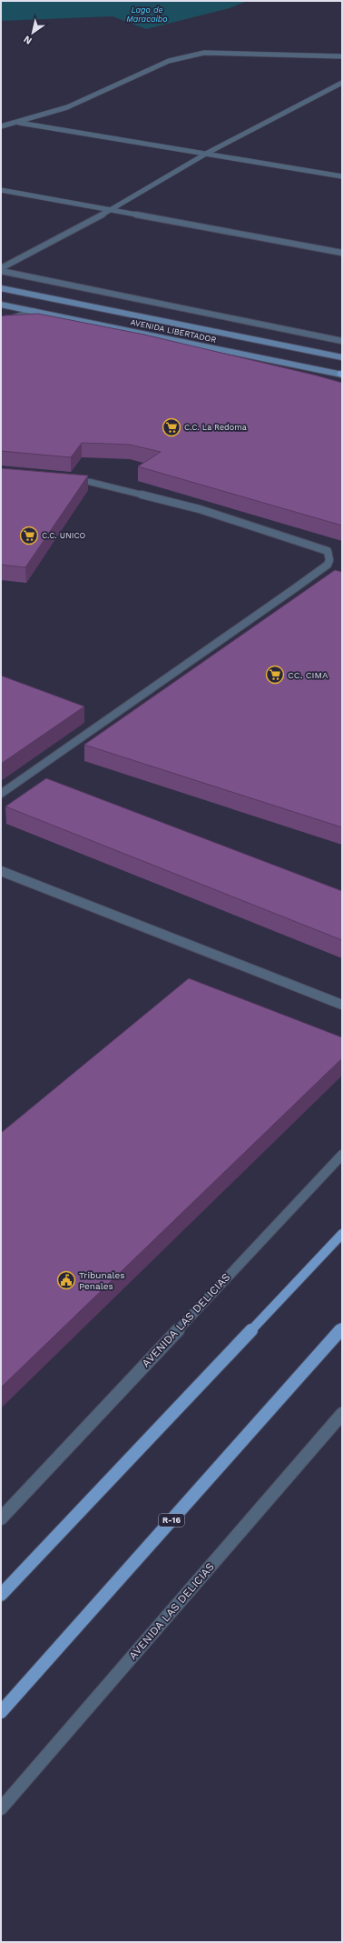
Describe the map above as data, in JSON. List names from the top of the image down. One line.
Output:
{"streets":{"main road":["AVENIDA LIBERTADOR","R-16"],"street":["AVENIDA LAS DELICIAS"]},"water":["Lago de Maracaibo"],"places":{"supermarket":["C.C. La Redoma","C.C. UNICO","CC. CIMA"],"public building":["Tribunales Penales"]},"north":"bottom left"}
